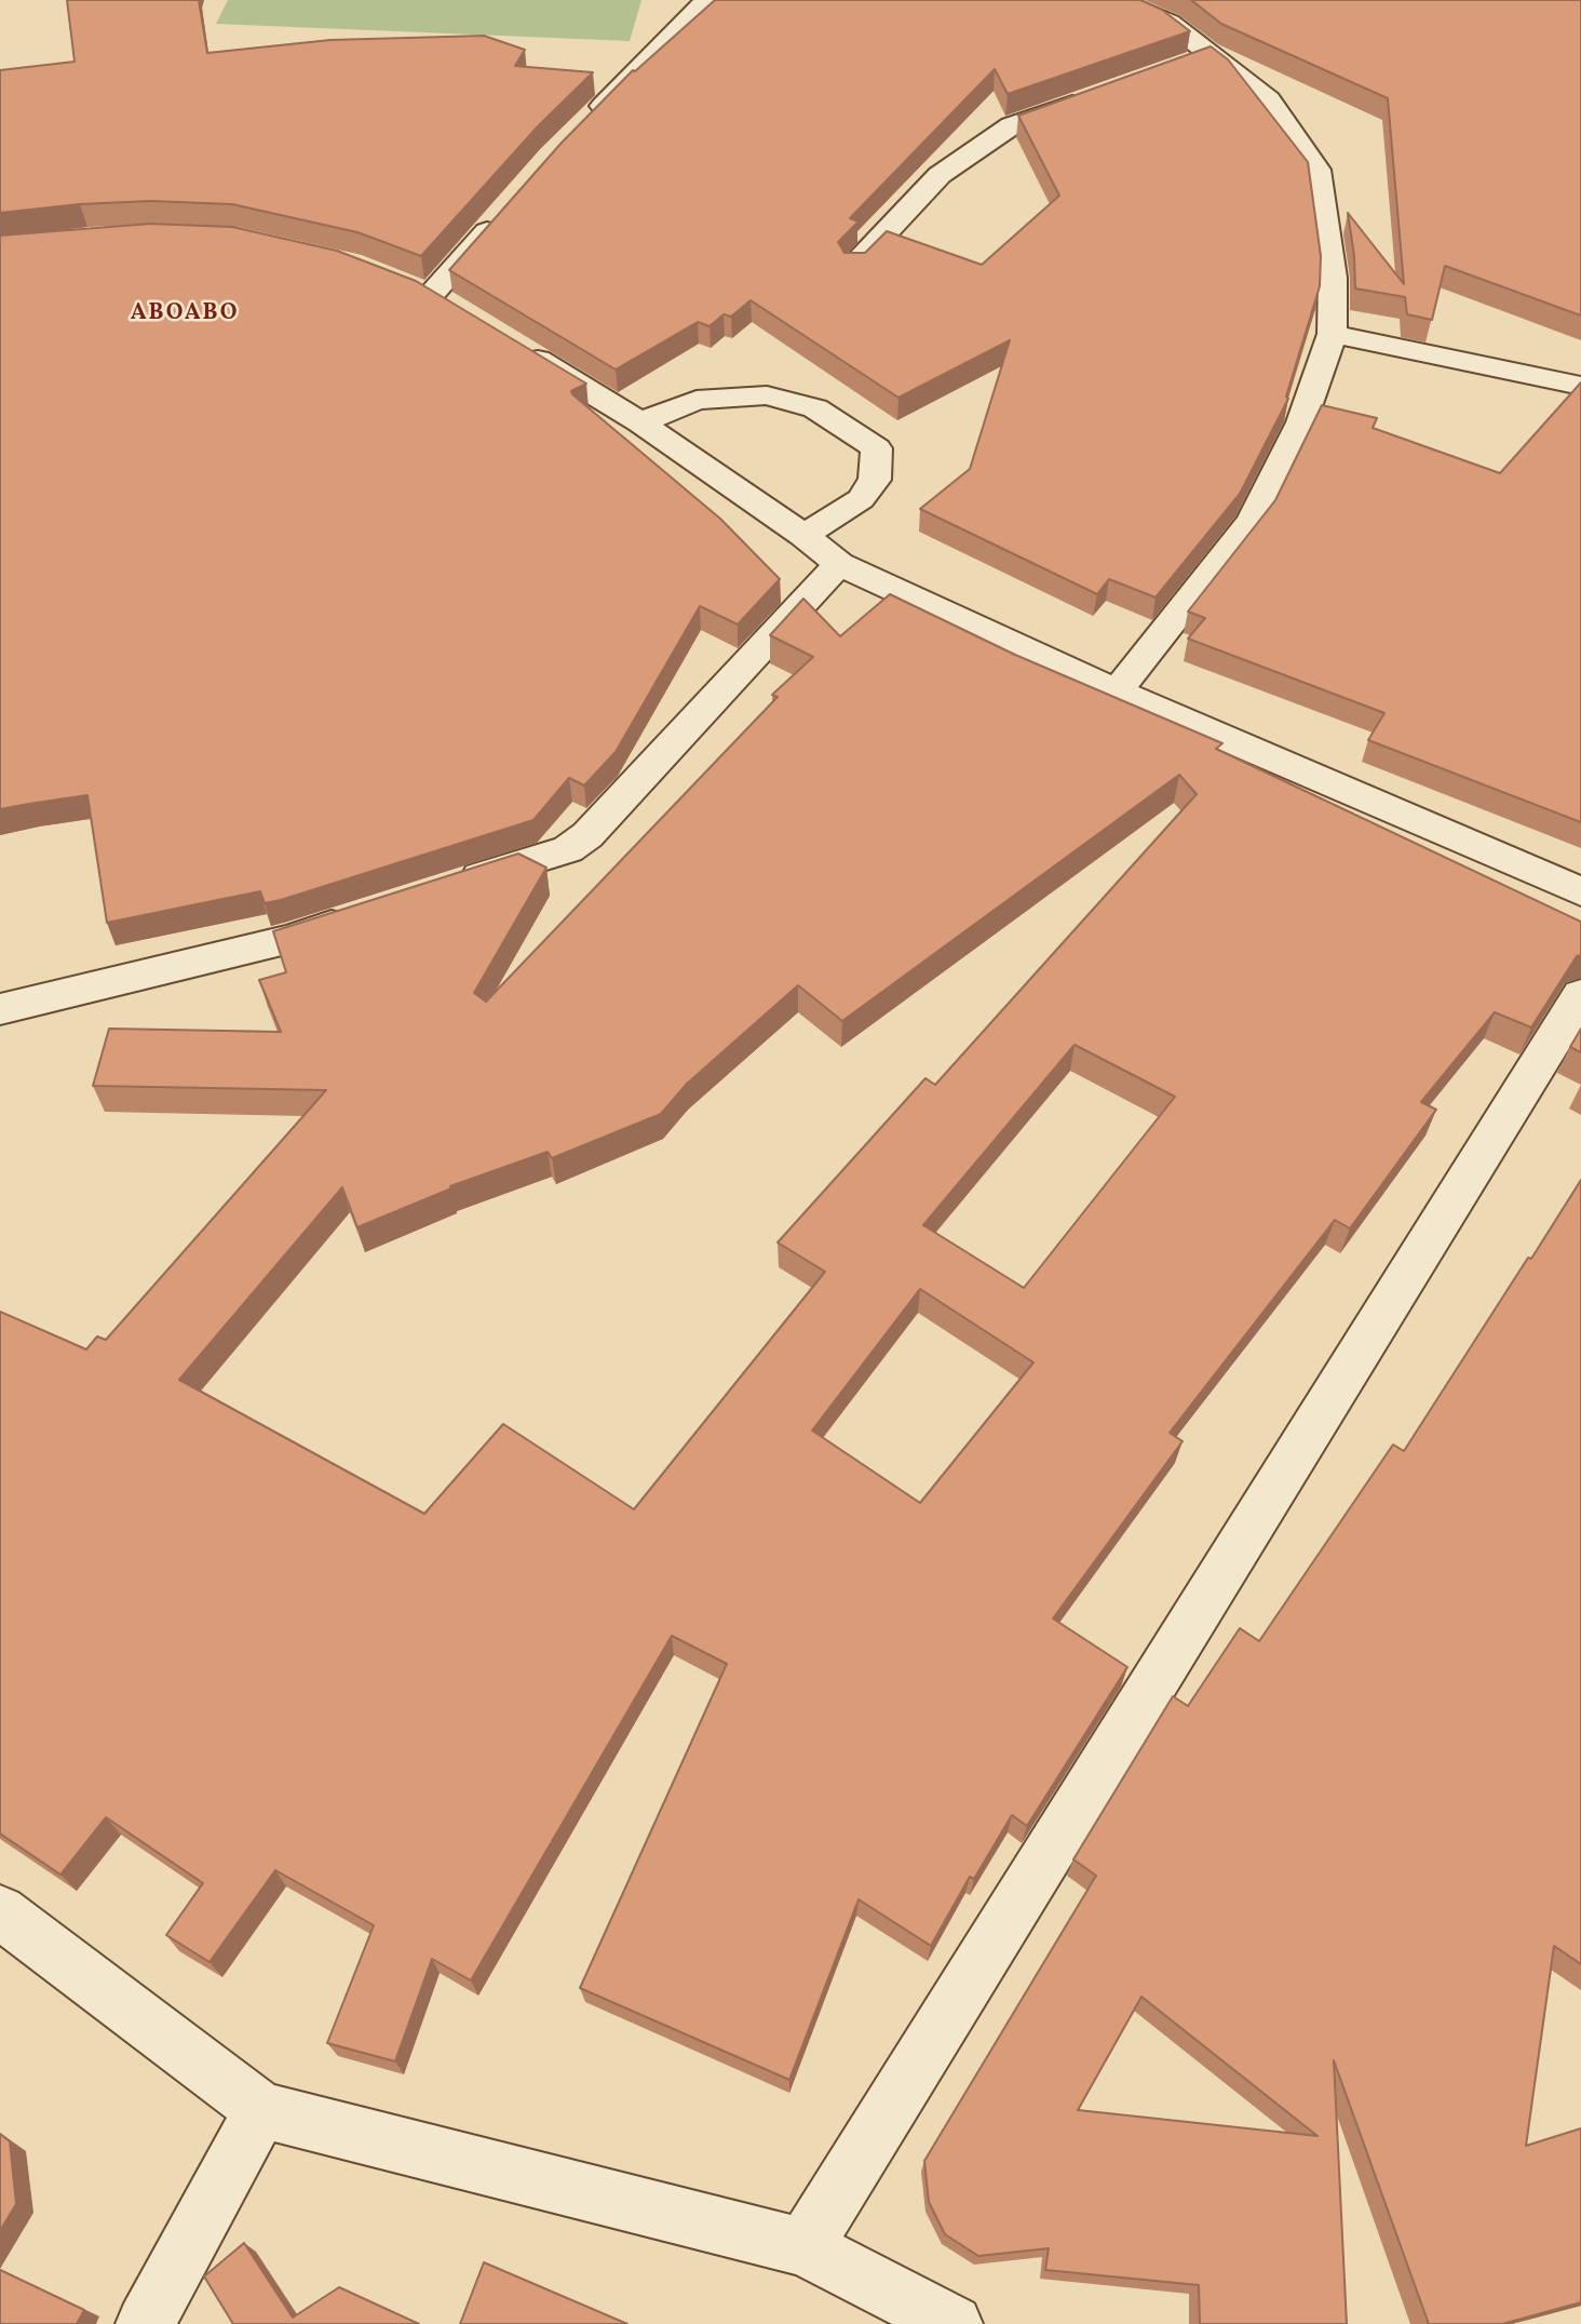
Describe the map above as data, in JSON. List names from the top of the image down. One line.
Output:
{"districts":["ABOABO"]}
